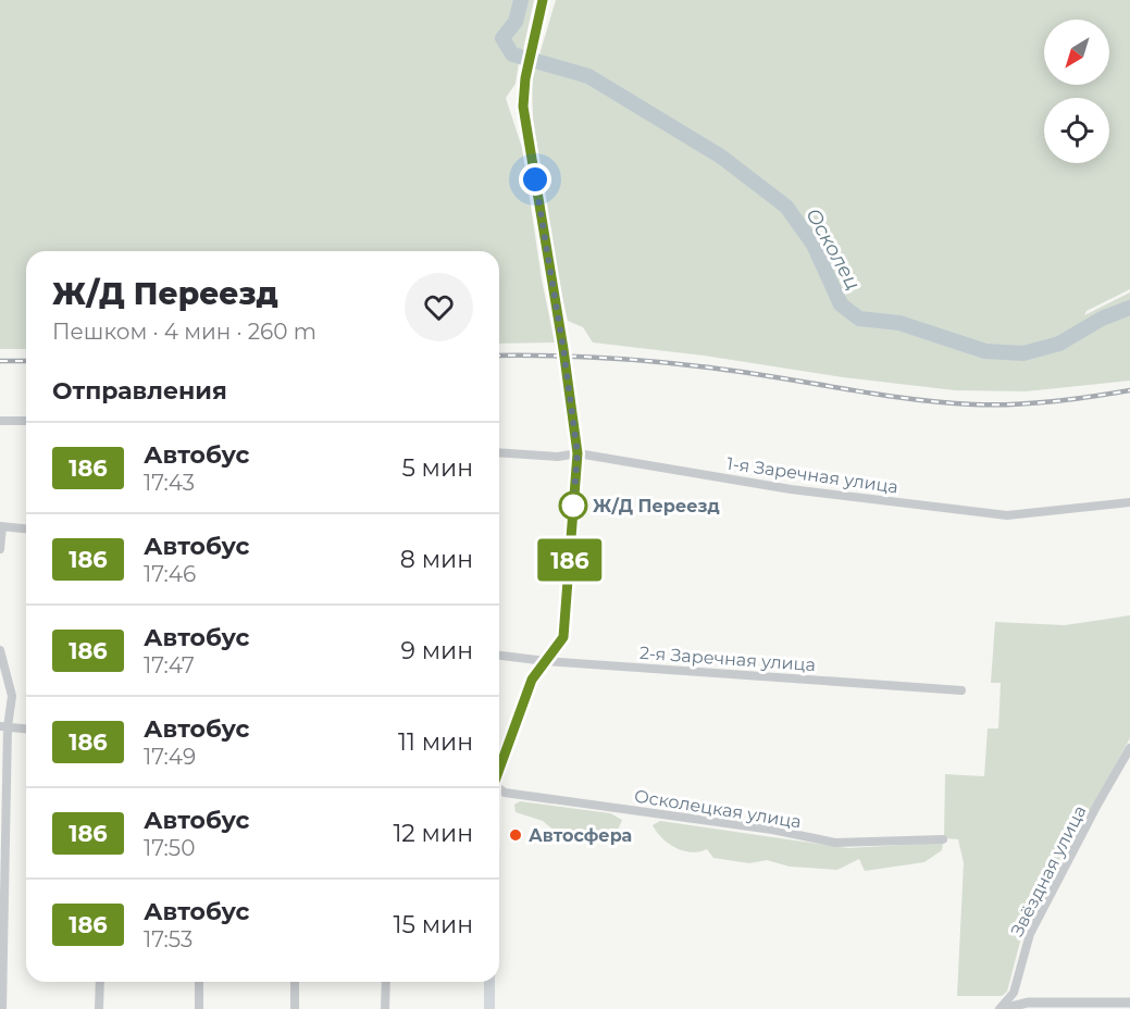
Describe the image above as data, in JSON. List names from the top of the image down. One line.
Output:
{"streets":{"street":["1-я Заречная улица","2-я Заречная улица","Осколецкая улица","Звёздная улица"]},"water":["Осколец"],"places":["Ж/Д Переезд","Автосфера"],"lines":["bus line 186"],"north":"bottom left","page":{"on_map":"186","heading":[["Ж/Д Переезд","Пешком · 4 мин · 260 m"],"Отправления"],"list":[{"mark":"186","name":"Автобус","note":"17:43","value":"5 мин"},{"mark":"186","name":"Автобус","note":"17:46","value":"8 мин"},{"mark":"186","name":"Автобус","note":"17:47","value":"9 мин"},{"mark":"186","name":"Автобус","note":"17:49","value":"11 мин"},{"mark":"186","name":"Автобус","note":"17:50","value":"12 мин"},{"mark":"186","name":"Автобус","note":"17:53","value":"15 мин"}]}}
